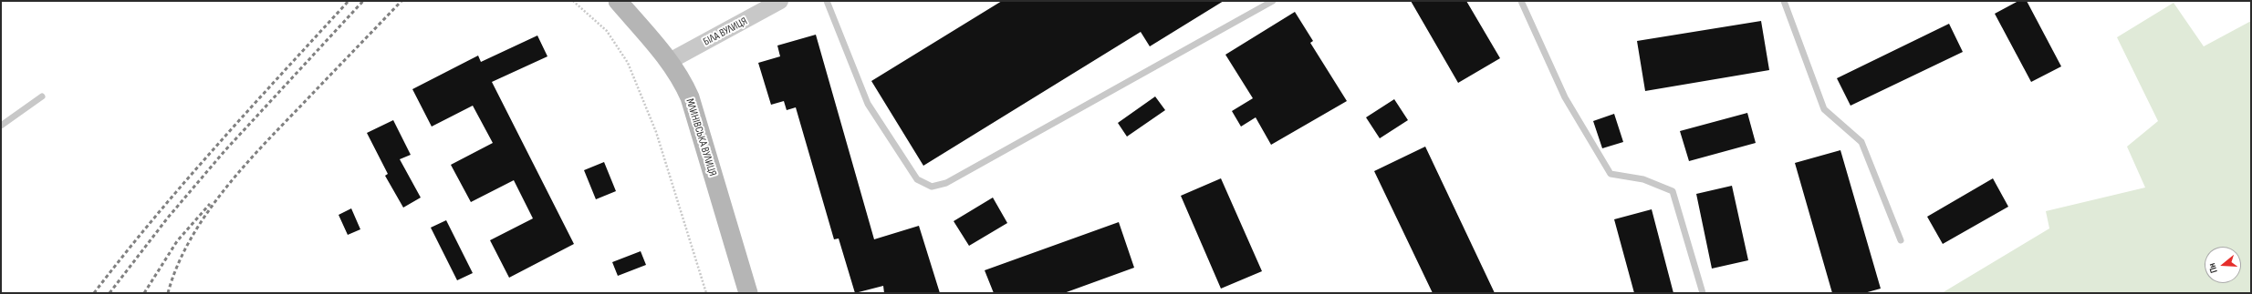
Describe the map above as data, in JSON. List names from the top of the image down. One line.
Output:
{"streets":{"main road":["МЛИНІВСЬКА ВУЛИЦЯ"],"street":["БІЛА ВУЛИЦЯ"]},"crossings":[["БІЛА ВУЛИЦЯ","МЛИНІВСЬКА ВУЛИЦЯ"]],"north":"left"}
